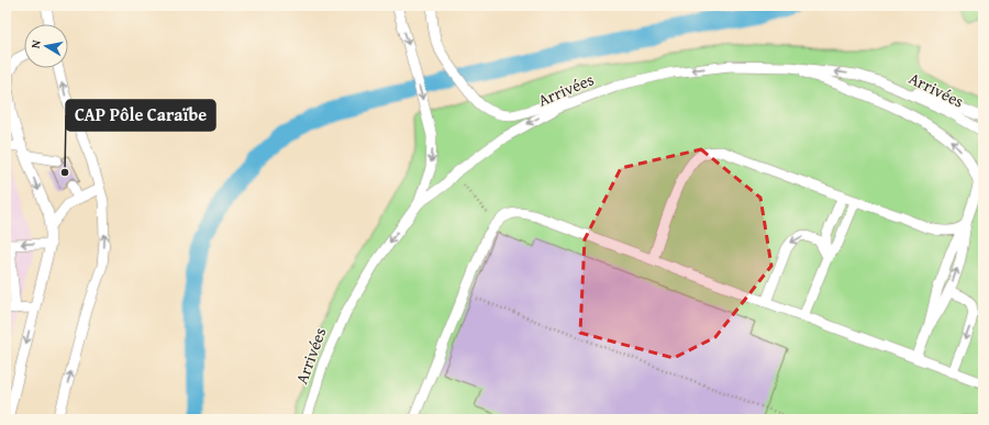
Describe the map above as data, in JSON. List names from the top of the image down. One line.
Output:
{"streets":{"lane":["Arrivées"]},"one_way":["Arrivées"],"places":["CAP Pôle Caraïbe"],"north":"left"}
